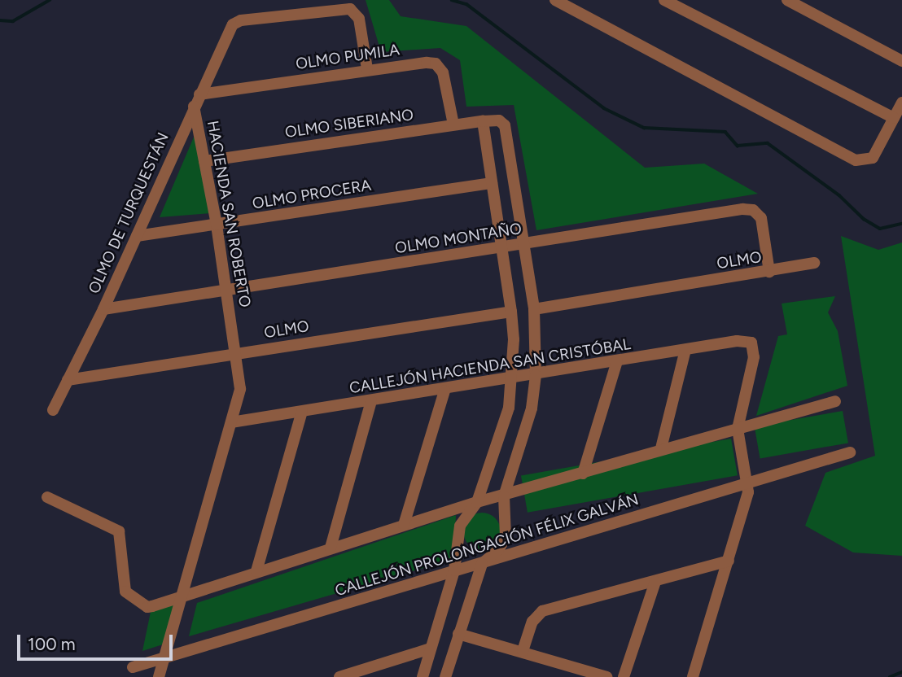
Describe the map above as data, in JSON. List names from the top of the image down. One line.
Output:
{"streets":{"street":["OLMO PUMILA","OLMO SIBERIANO","OLMO PROCERA","OLMO DE TURQUESTÁN","HACIENDA SAN ROBERTO","OLMO MONTAÑO","OLMO","CALLEJÓN HACIENDA SAN CRISTÓBAL","CALLEJÓN PROLONGACIÓN FÉLIX GALVÁN"]},"crossings":[["OLMO PUMILA","OLMO SIBERIANO"],["OLMO PUMILA","OLMO DE TURQUESTÁN"],["OLMO SIBERIANO","HACIENDA SAN ROBERTO"],["OLMO SIBERIANO","OLMO MONTAÑO"],["OLMO PROCERA","OLMO DE TURQUESTÁN"],["OLMO PROCERA","HACIENDA SAN ROBERTO"],["OLMO DE TURQUESTÁN","HACIENDA SAN ROBERTO"],["OLMO DE TURQUESTÁN","OLMO MONTAÑO"],["OLMO DE TURQUESTÁN","OLMO"],["HACIENDA SAN ROBERTO","OLMO MONTAÑO"],["HACIENDA SAN ROBERTO","OLMO"],["HACIENDA SAN ROBERTO","CALLEJÓN HACIENDA SAN CRISTÓBAL"],["HACIENDA SAN ROBERTO","CALLEJÓN PROLONGACIÓN FÉLIX GALVÁN"],["OLMO MONTAÑO","OLMO"]],"scale_bar":"100 m"}
